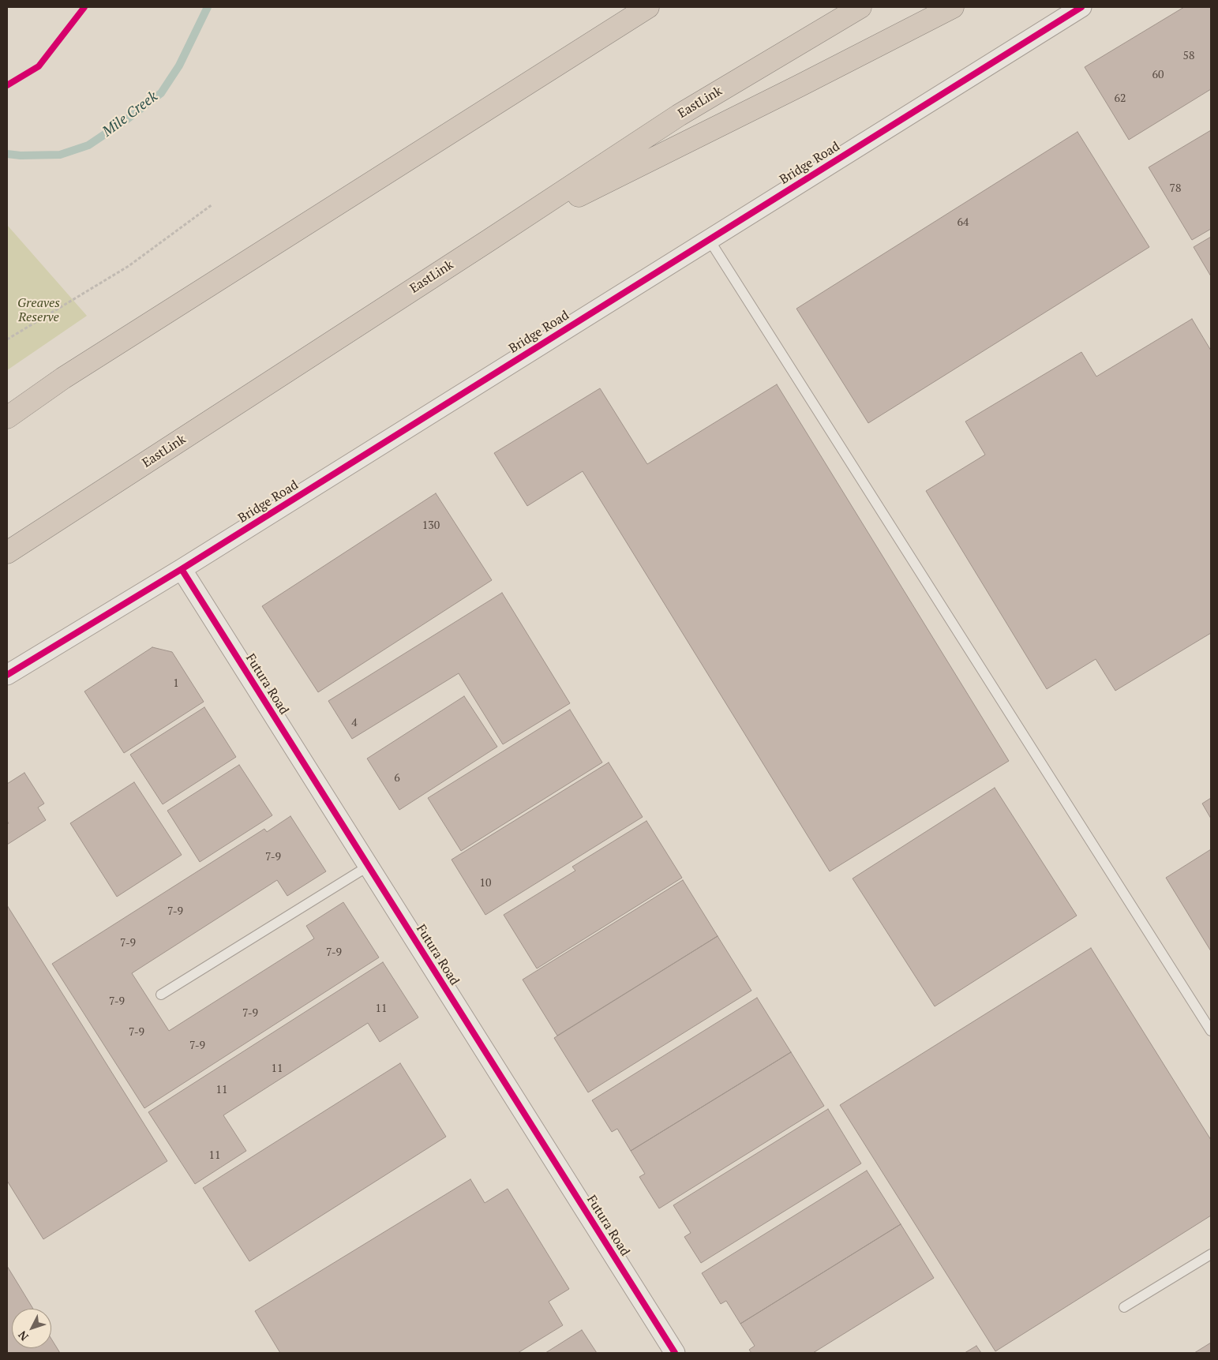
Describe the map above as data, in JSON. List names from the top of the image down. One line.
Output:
{"streets":{"highway":["EastLink"],"street":["Bridge Road","Futura Road"]},"crossings":[["Bridge Road","Futura Road"]],"water":["Mile Creek"],"parks":["Greaves Reserve"],"house_numbers":["58","60","62","78","64","130","1","4","6","7-9","10","7-9","7-9","7-9","7-9","11","7-9","7-9","7-9","11","11","11"],"north":"bottom left"}
